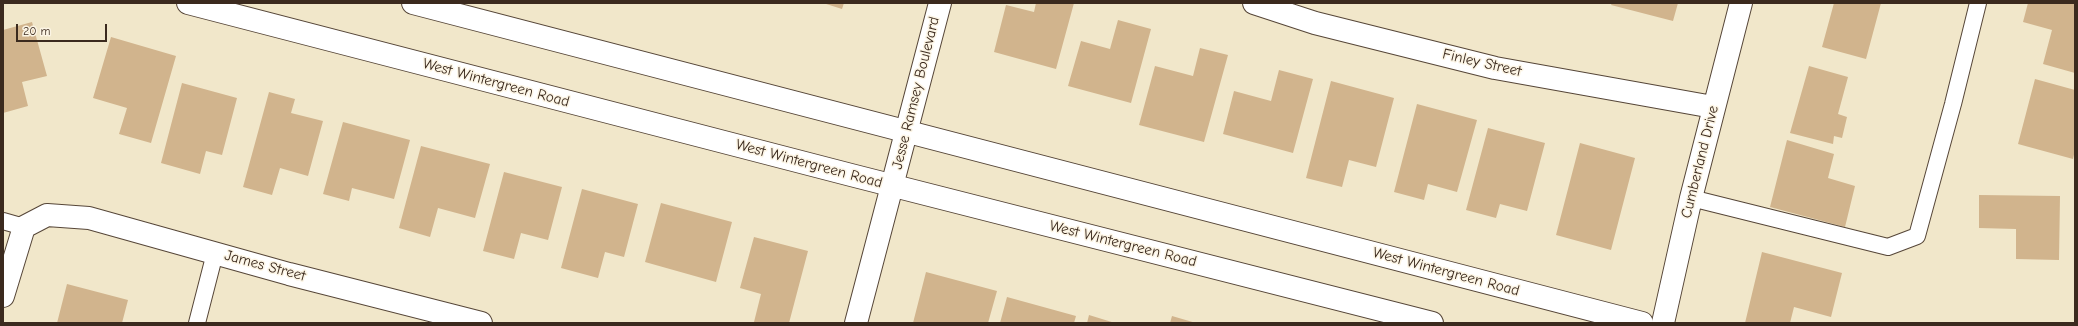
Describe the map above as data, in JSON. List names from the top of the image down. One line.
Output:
{"streets":{"street":["Finley Street","West Wintergreen Road","Jesse Ramsey Boulevard","Cumberland Drive","James Street"]},"crossings":[["Finley Street","Cumberland Drive"],["West Wintergreen Road","Jesse Ramsey Boulevard"]],"scale_bar":"20 m"}
